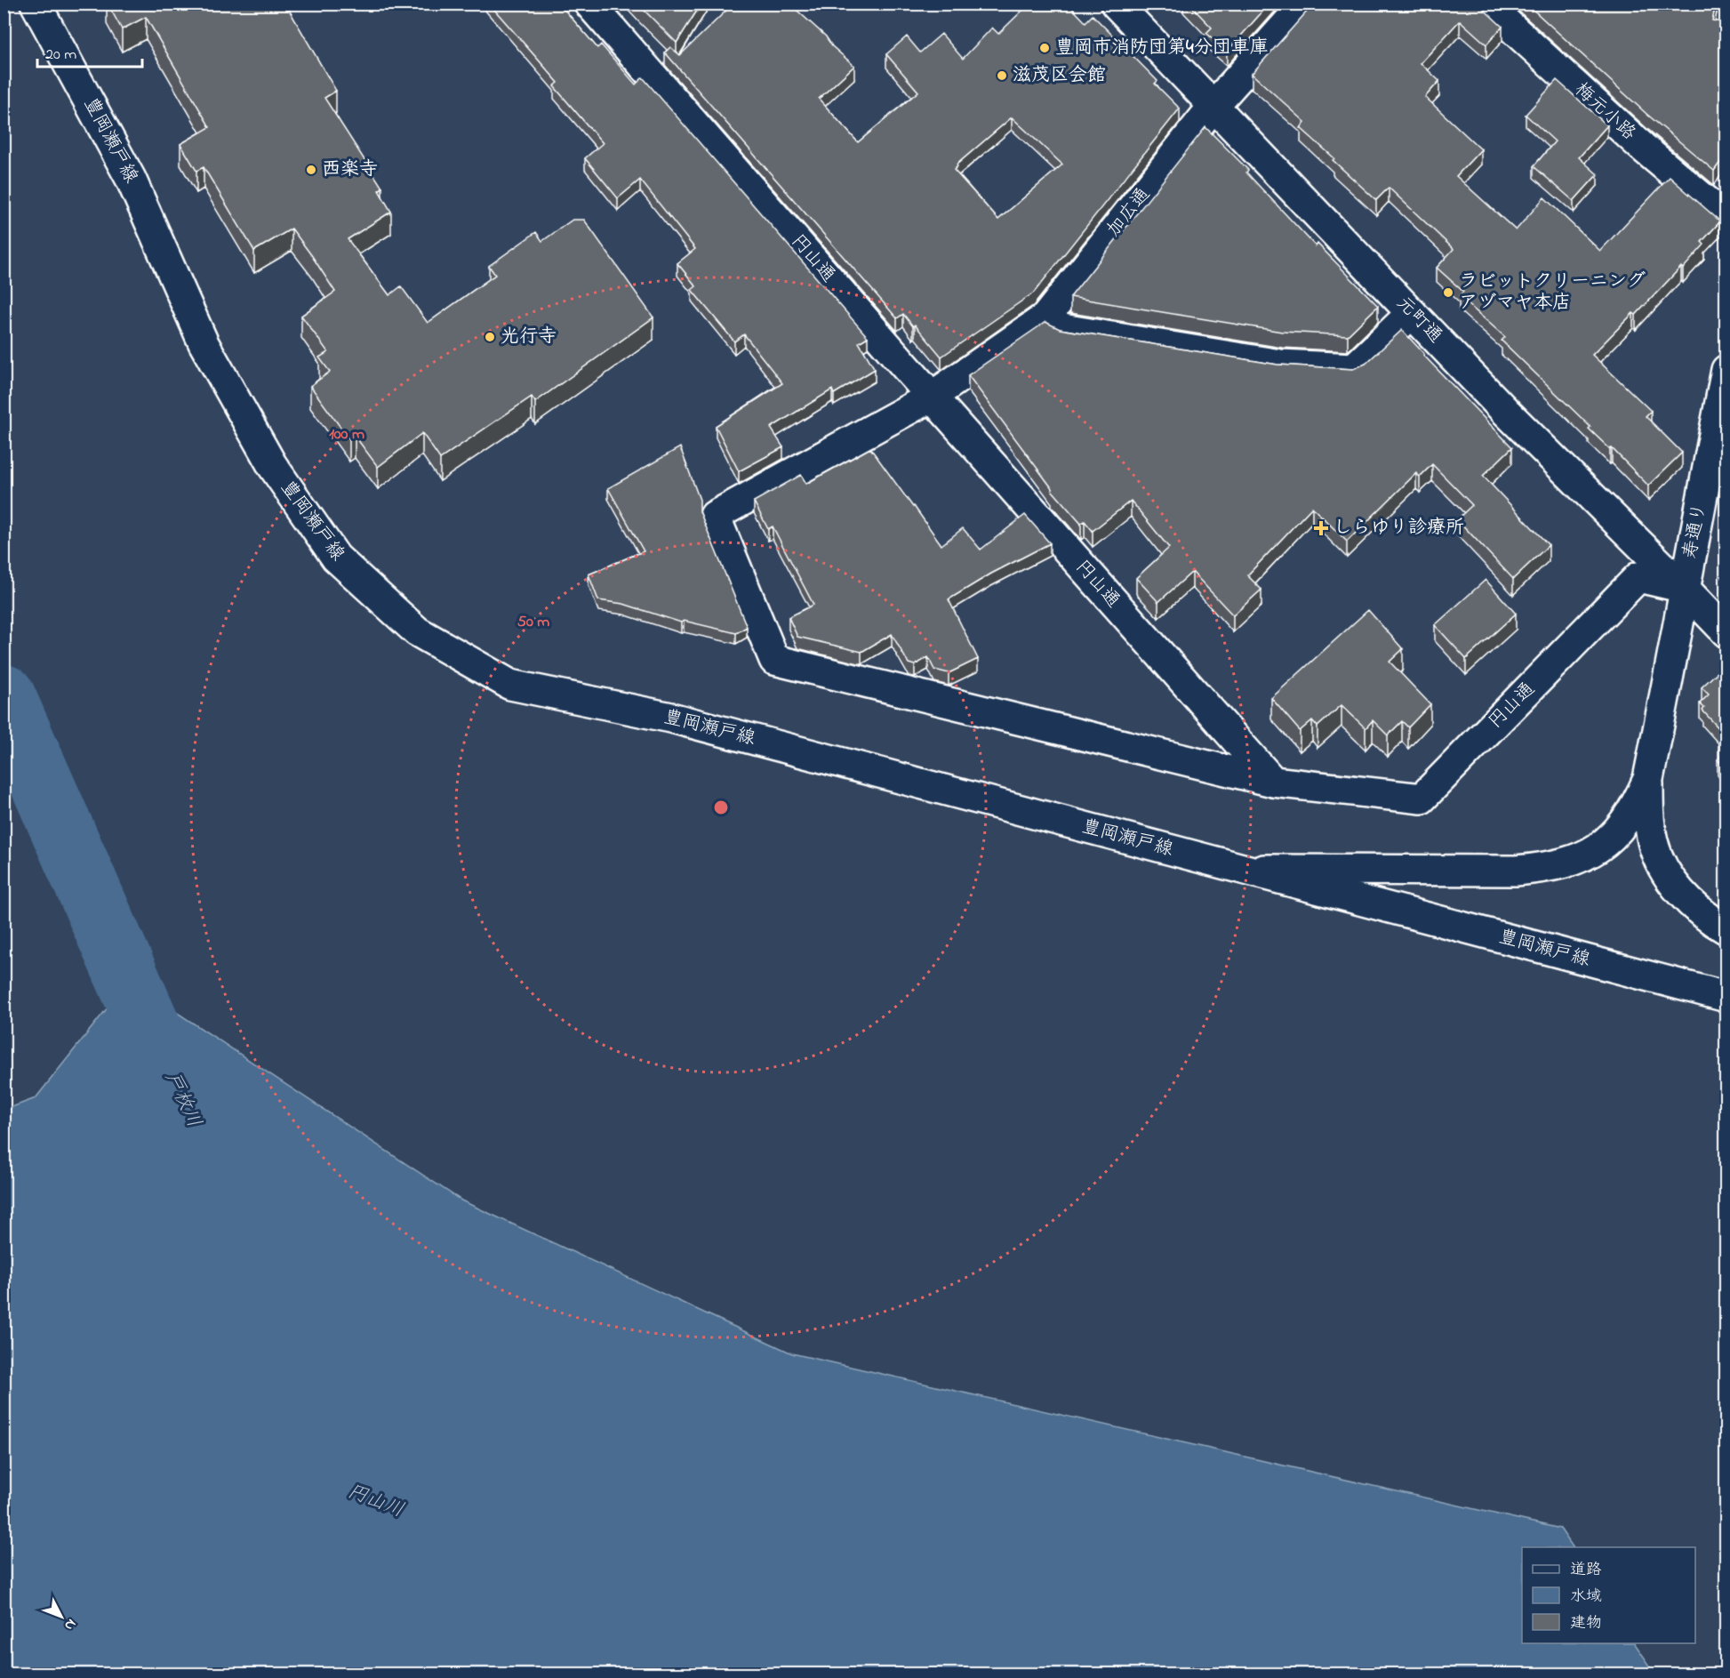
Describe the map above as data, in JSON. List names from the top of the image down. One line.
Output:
{"streets":{"street":["梅元小路","豊岡瀬戸線","加広通","円山通","元町通","寿通り"]},"crossings":[["加広通","円山通"],["加広通","元町通"],["円山通","元町通"],["円山通","寿通り"],["元町通","寿通り"]],"water":["戸枚川","円山川"],"places":{"other":["豊岡市消防団第4分団車庫","滋茂区会館","西楽寺","ラビットクリーニング アヅマヤ本店","光行寺"],"health":["しらゆり診療所"]},"legend":["道路","水域","建物"],"scale_bar":"20 m","north":"bottom right","rings":["100 m","50 m"]}
